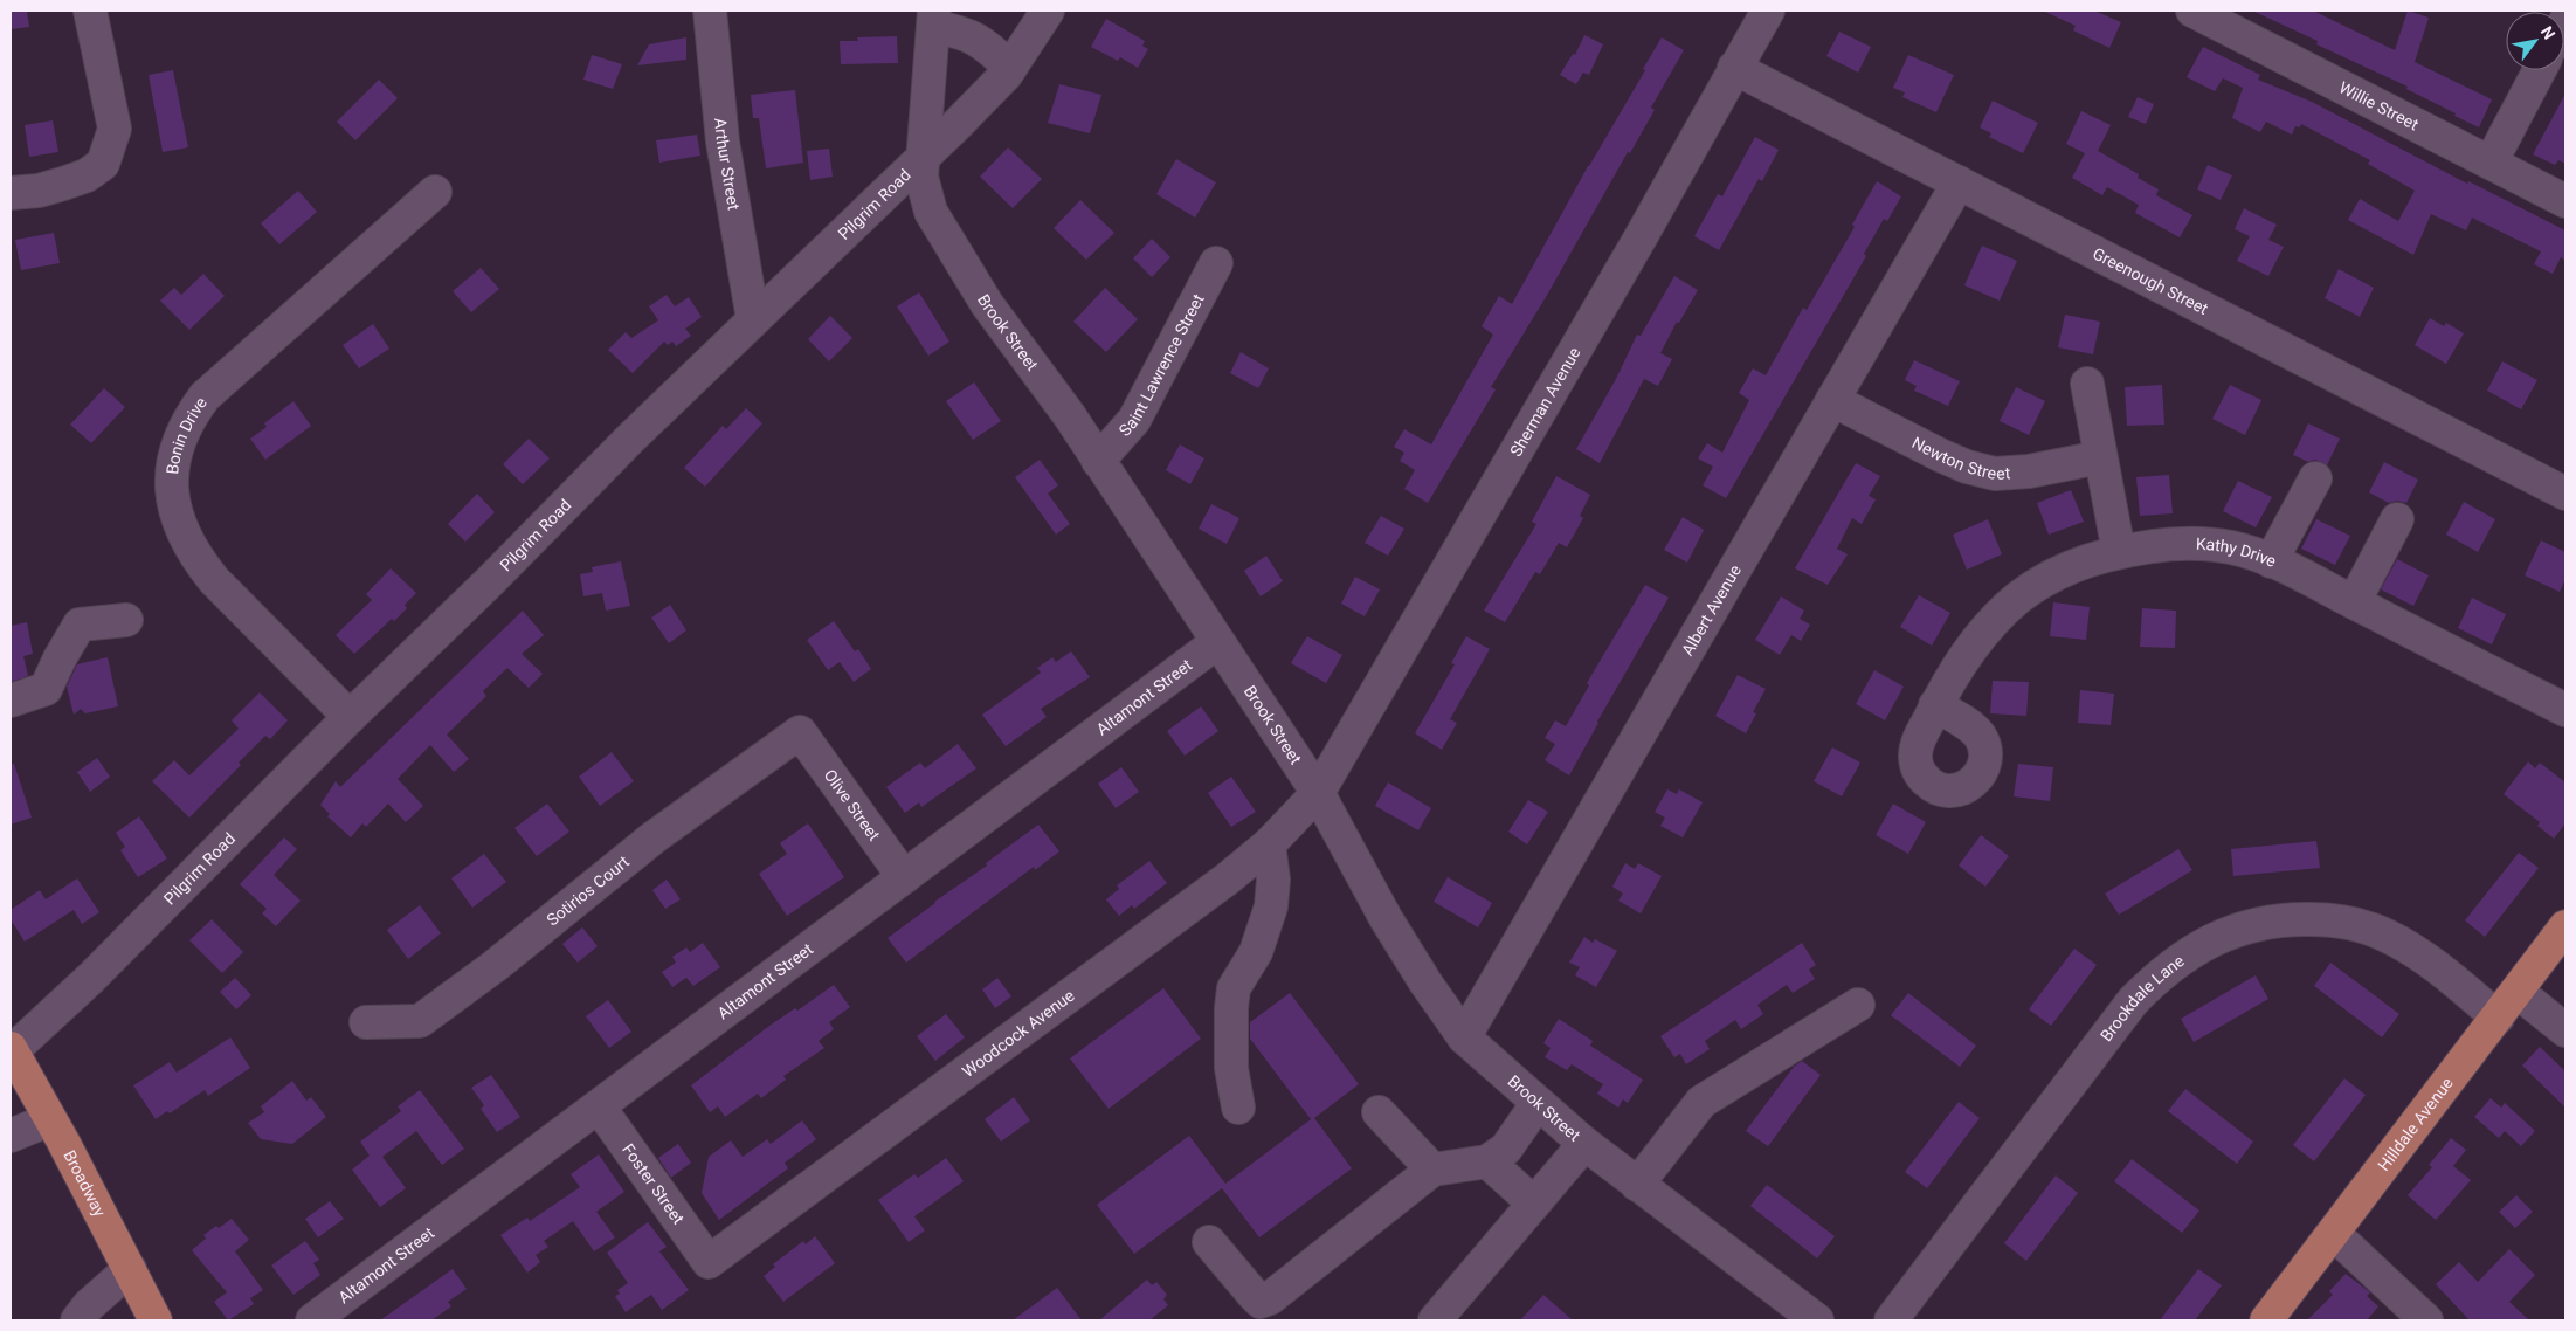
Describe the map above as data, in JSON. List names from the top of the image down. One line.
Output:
{"streets":{"main road":["Hilldale Avenue","Broadway"],"street":["Willie Street","Arthur Street","Pilgrim Road","Greenough Street","Brook Street","Saint Lawrence Street","Sherman Avenue","Bonin Drive","Newton Street","Kathy Drive","Albert Avenue","Altamont Street","Olive Street","Sotirios Court","Brookdale Lane","Woodcock Avenue","Foster Street"]},"crossings":[["Arthur Street","Pilgrim Road"],["Pilgrim Road","Brook Street"],["Pilgrim Road","Bonin Drive"],["Pilgrim Road","Broadway"],["Greenough Street","Sherman Avenue"],["Greenough Street","Albert Avenue"],["Brook Street","Saint Lawrence Street"],["Brook Street","Sherman Avenue"],["Brook Street","Albert Avenue"],["Brook Street","Altamont Street"],["Brook Street","Woodcock Avenue"],["Sherman Avenue","Woodcock Avenue"],["Newton Street","Albert Avenue"],["Altamont Street","Olive Street"],["Altamont Street","Foster Street"],["Olive Street","Sotirios Court"],["Brookdale Lane","Hilldale Avenue"],["Woodcock Avenue","Foster Street"]],"north":"top right"}
